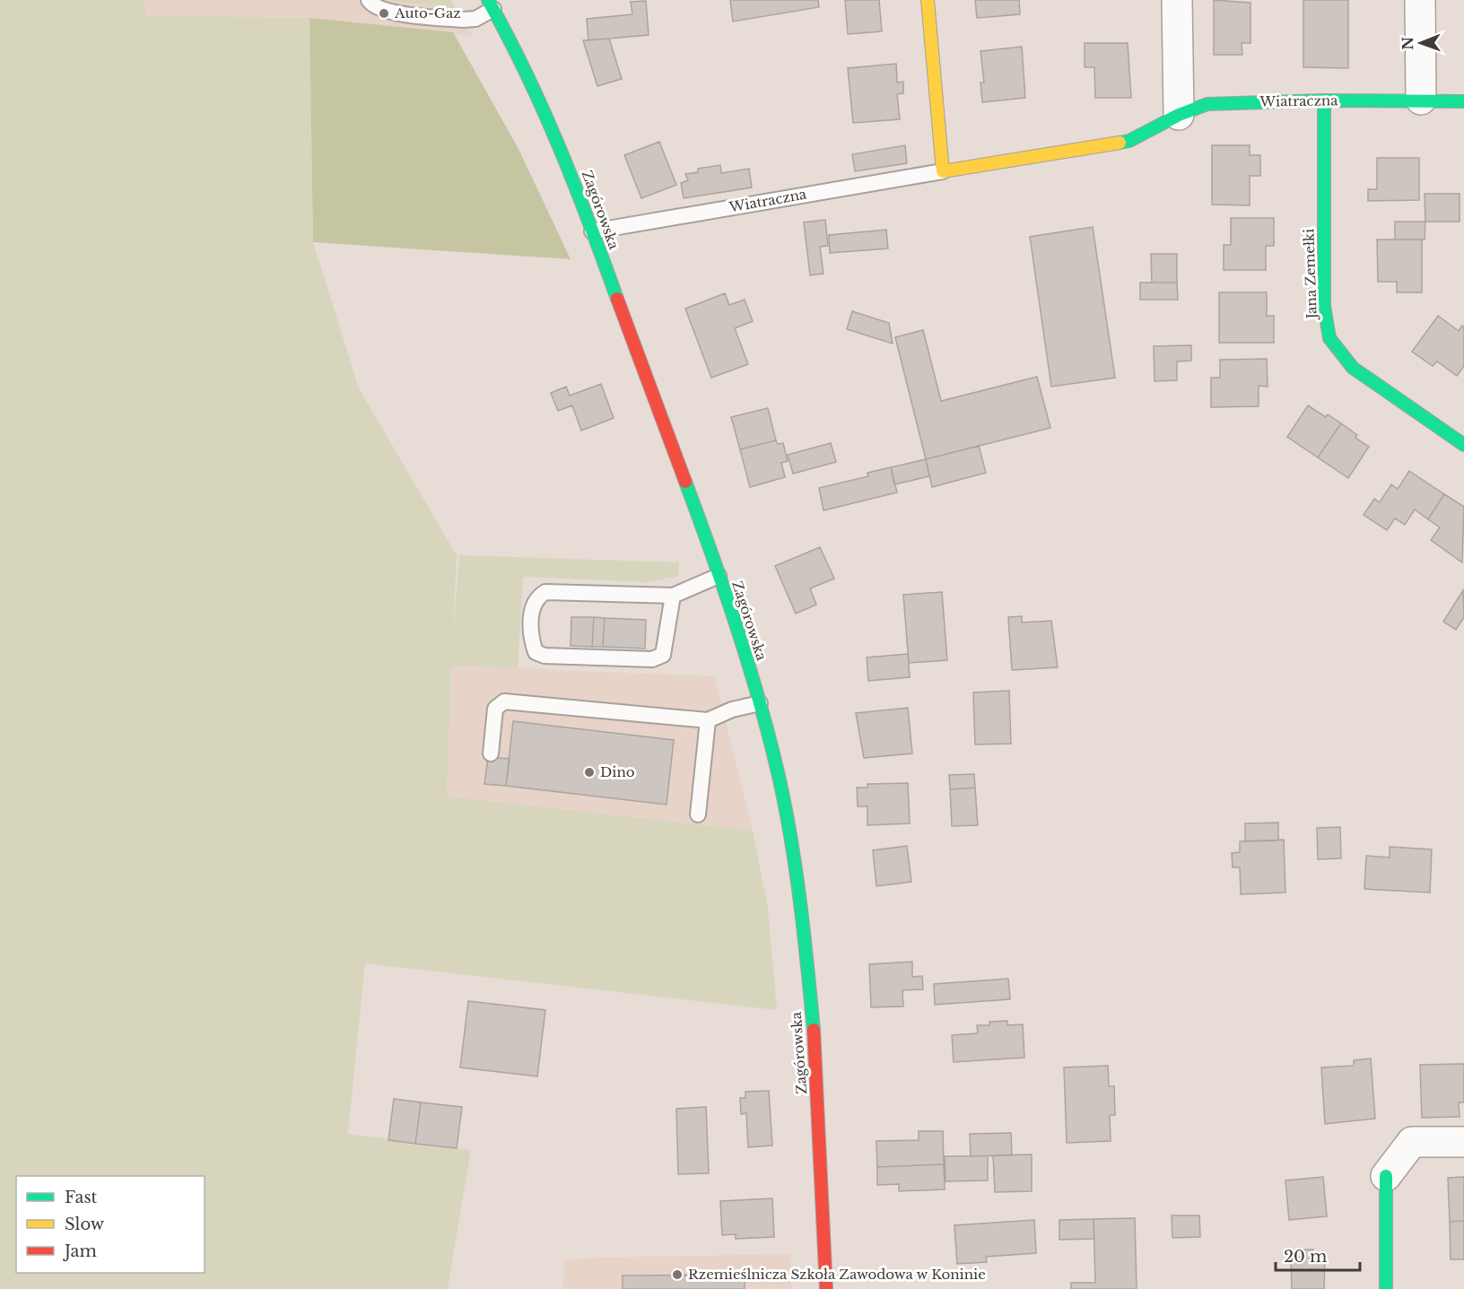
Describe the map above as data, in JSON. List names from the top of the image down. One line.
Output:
{"streets":{"street":["Wiatraczna","Zagórowska","Jana Zemełki"]},"crossings":[["Wiatraczna","Zagórowska"],["Wiatraczna","Jana Zemełki"]],"places":["Auto-Gaz","Dino","Rzemieślnicza Szkoła Zawodowa w Koninie"],"legend":["Fast","Slow","Jam"],"scale_bar":"20 m","north":"left"}
